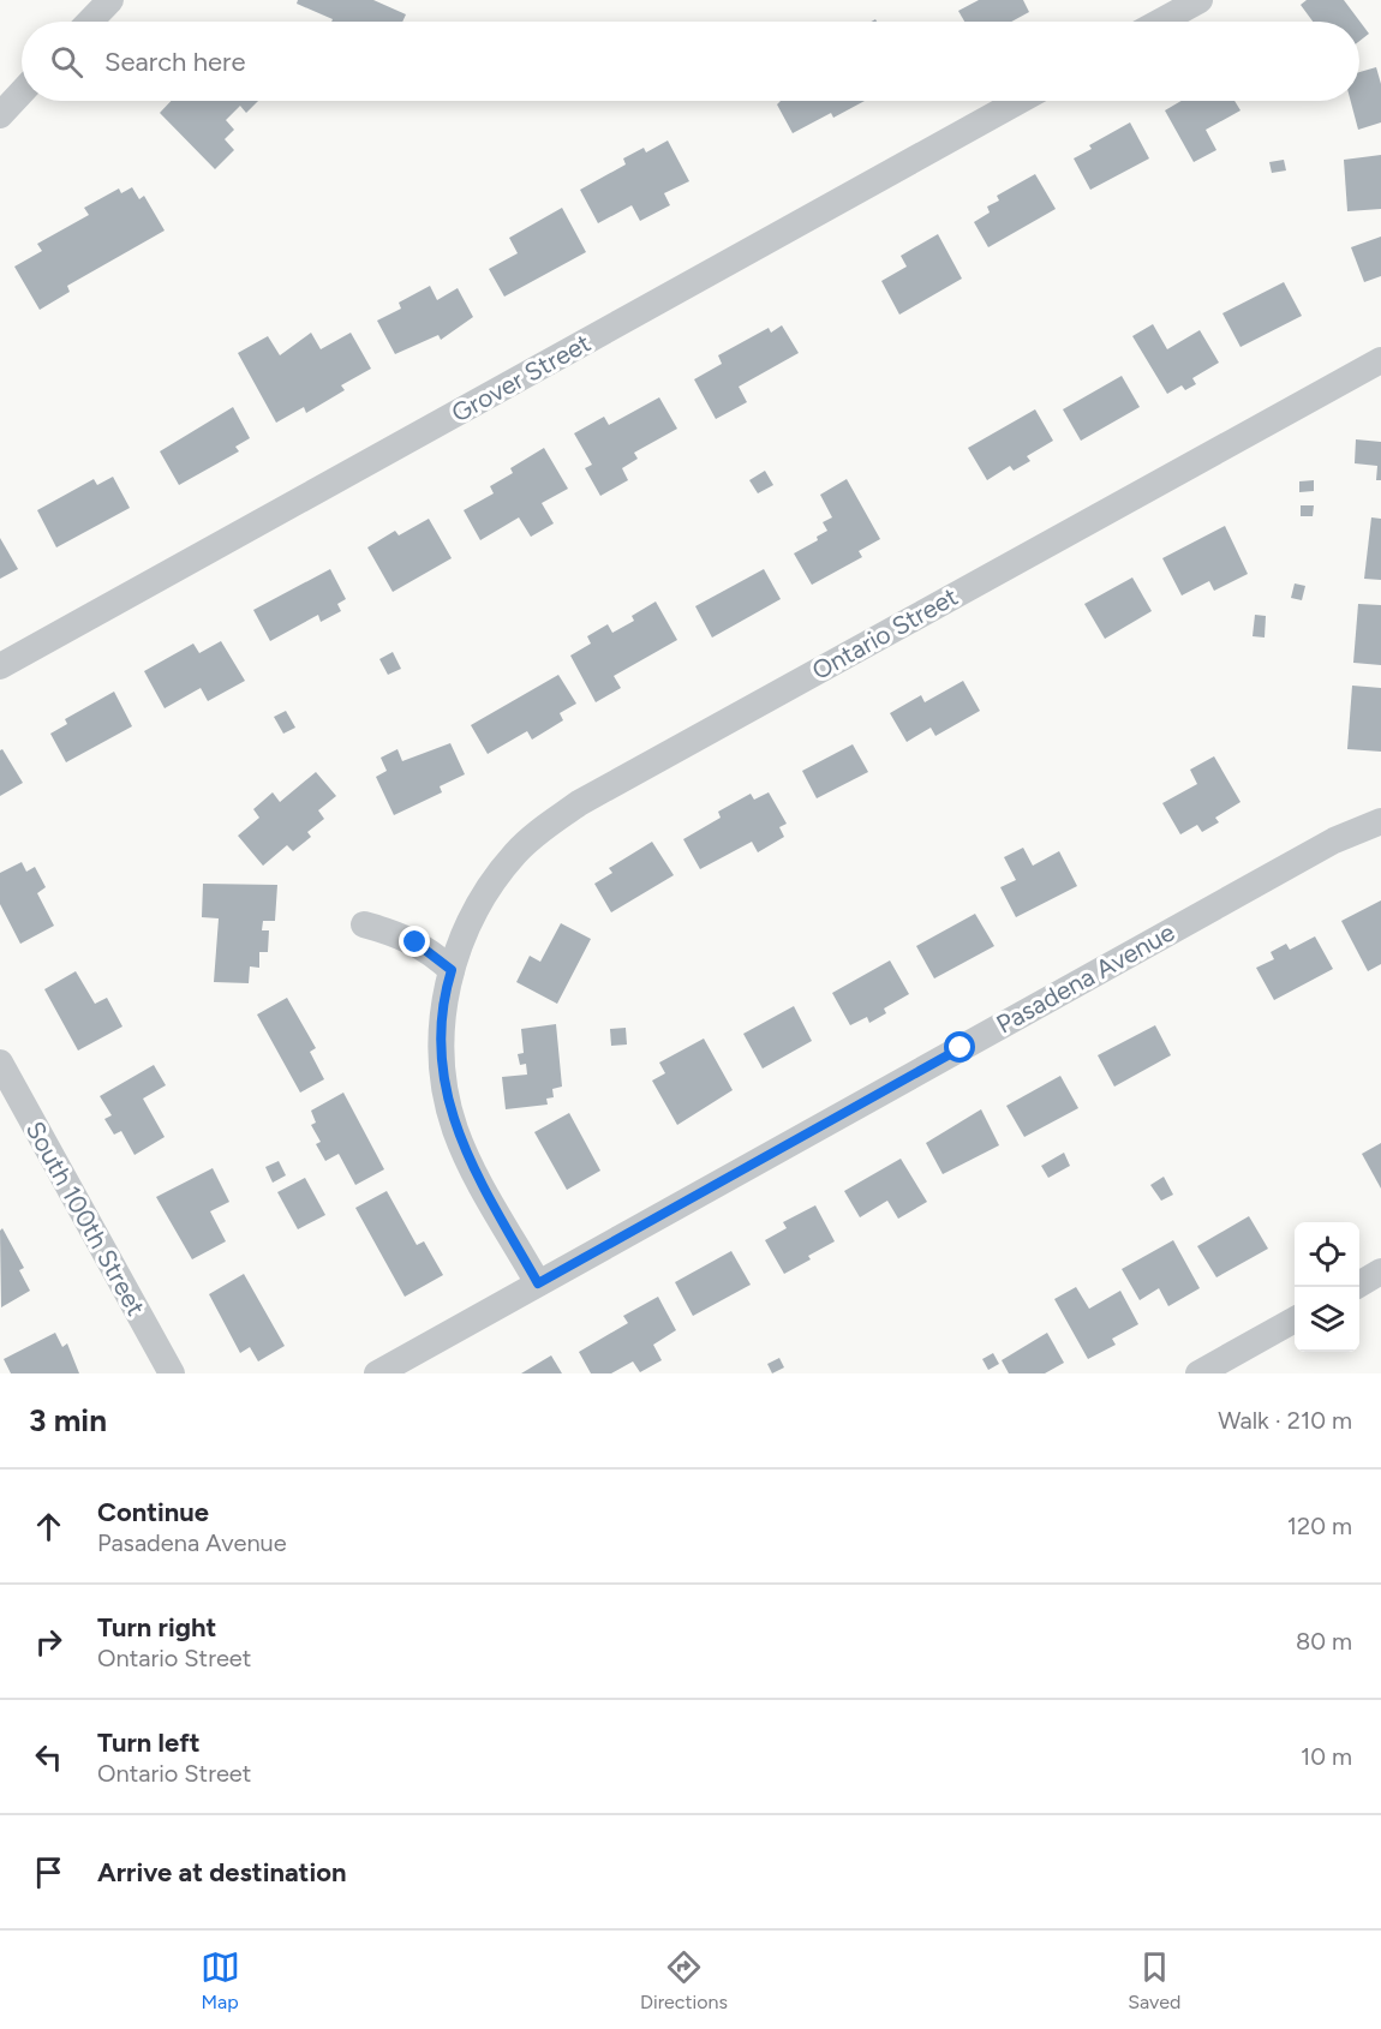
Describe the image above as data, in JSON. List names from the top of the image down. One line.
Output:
{"streets":{"street":["Grover Street","Ontario Street","Pasadena Avenue","South 100th Street"]},"crossings":[["Ontario Street","Pasadena Avenue"]],"page":{"search":"Search here","heading":["3 min","Walk · 210 m"],"list":[["Continue","Pasadena Avenue","120 m"],["Turn right","Ontario Street","80 m"],["Turn left","Ontario Street","10 m"],"Arrive at destination"],"nav":["Map","Directions","Saved"]}}
